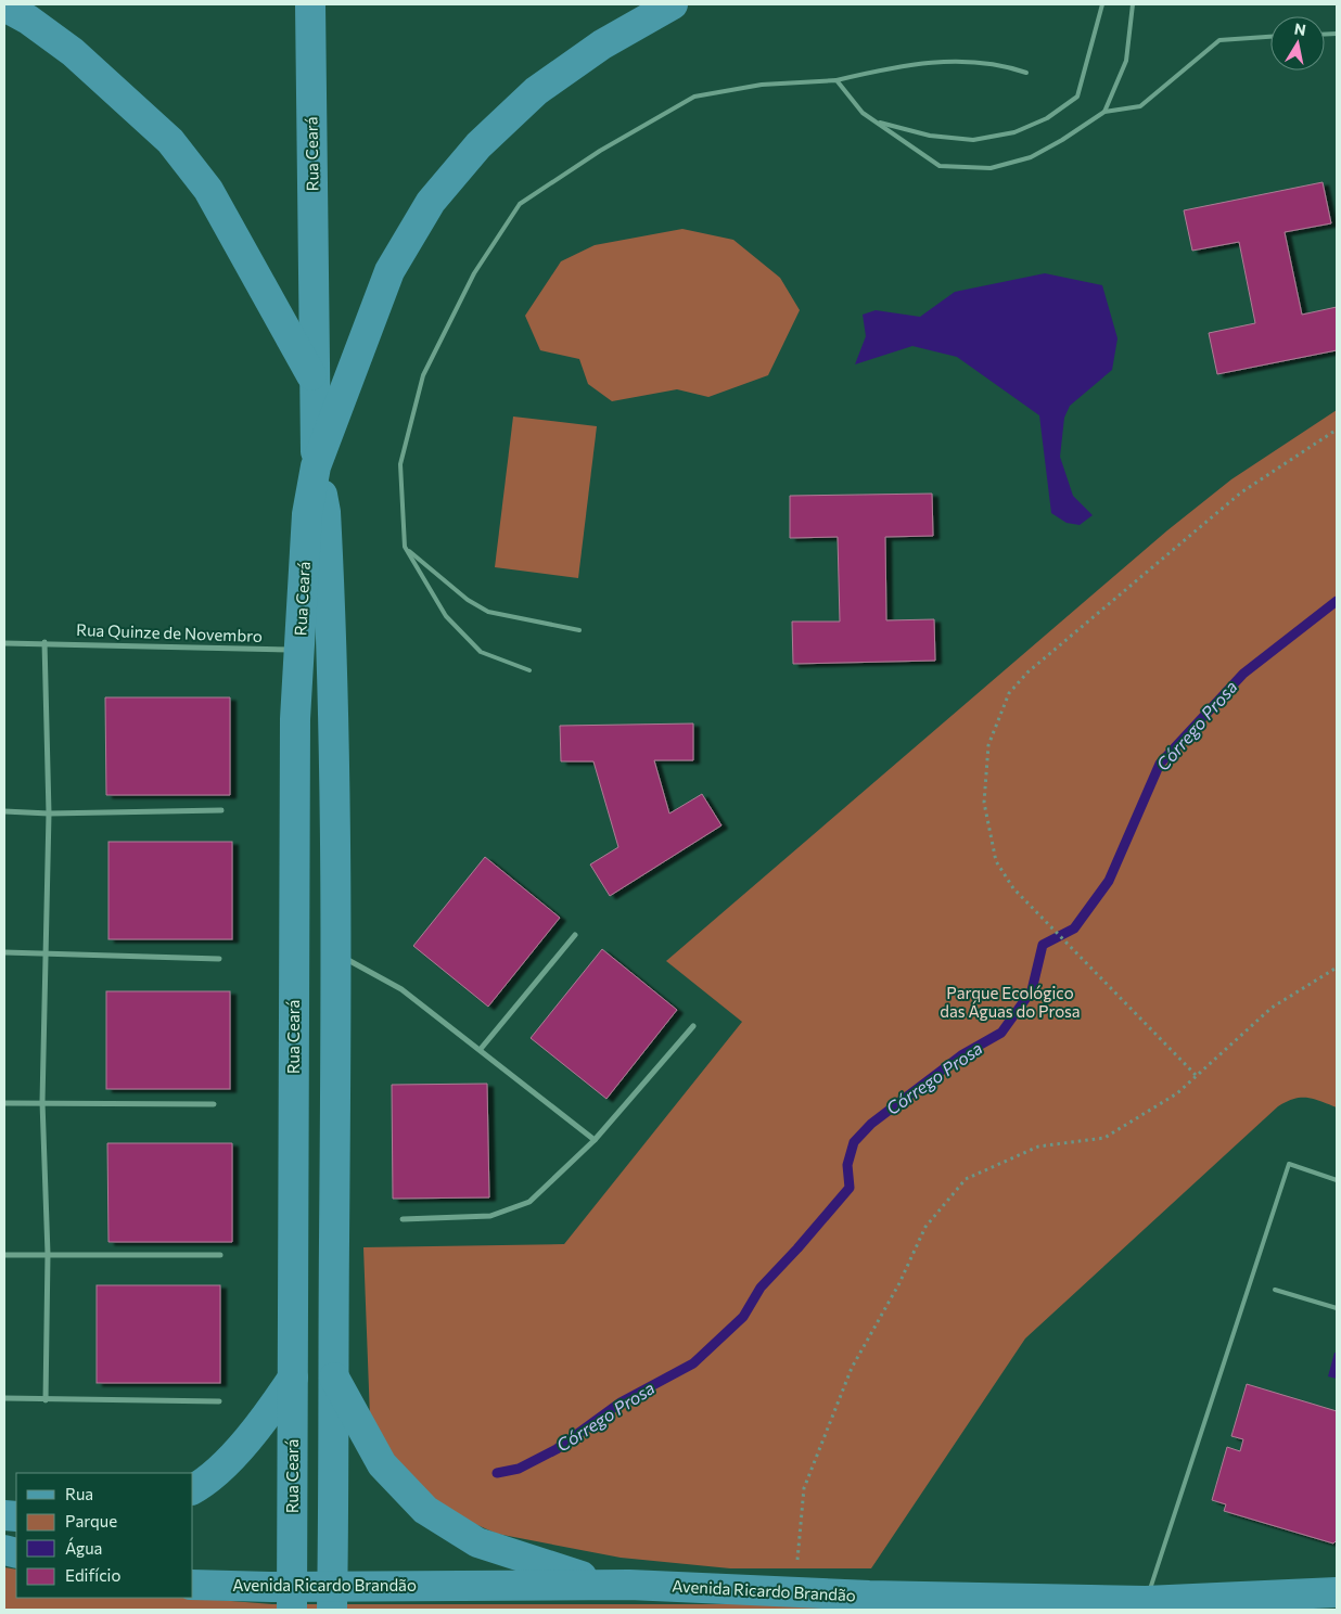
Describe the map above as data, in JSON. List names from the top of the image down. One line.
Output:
{"streets":{"main road":["Rua Ceará","Avenida Ricardo Brandão"],"street":["Rua Quinze de Novembro"]},"crossings":[["Rua Ceará","Rua Quinze de Novembro"]],"water":["Córrego Prosa"],"parks":["Parque Ecológico das Águas do Prosa"],"legend":["Rua","Parque","Água","Edifício"],"north":"top"}
